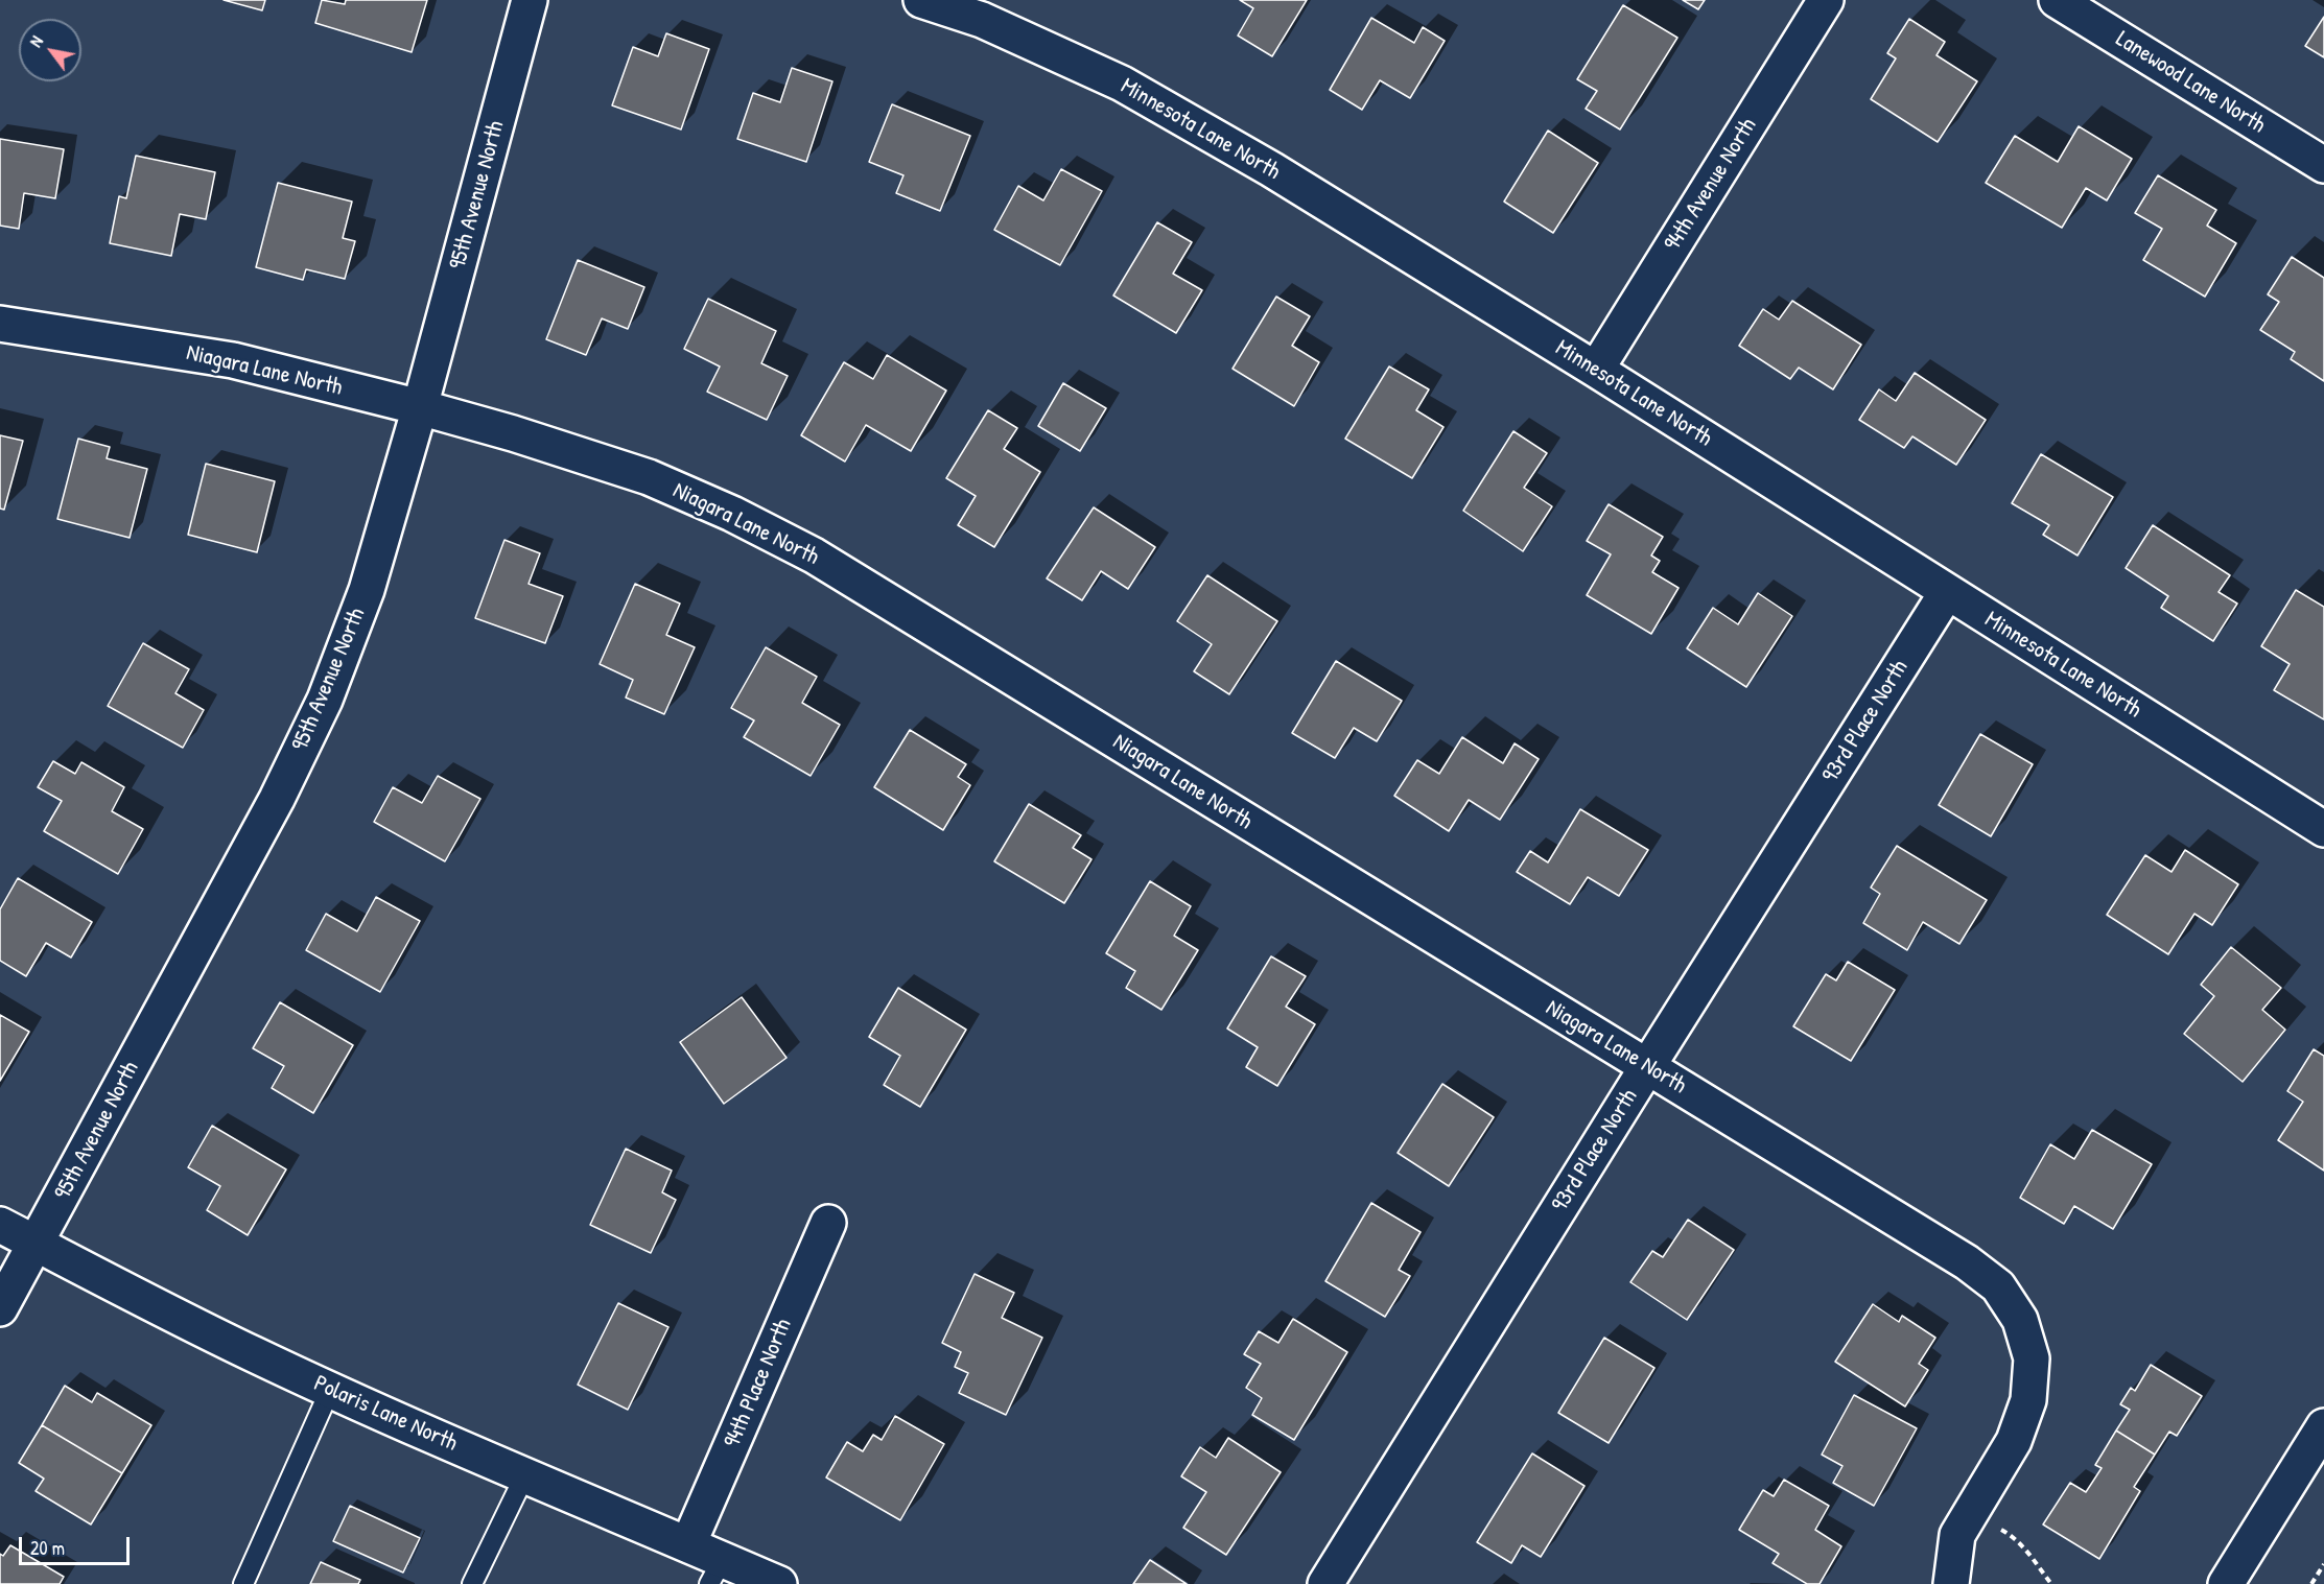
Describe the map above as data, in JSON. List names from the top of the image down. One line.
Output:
{"streets":{"street":["Lanewood Lane North","Minnesota Lane North","94th Avenue North","95th Avenue North","Niagara Lane North","93rd Place North","94th Place North","Polaris Lane North"]},"crossings":[["Minnesota Lane North","94th Avenue North"],["Minnesota Lane North","93rd Place North"],["95th Avenue North","Niagara Lane North"],["95th Avenue North","Polaris Lane North"],["Niagara Lane North","93rd Place North"],["94th Place North","Polaris Lane North"]],"scale_bar":"20 m","north":"top left"}
